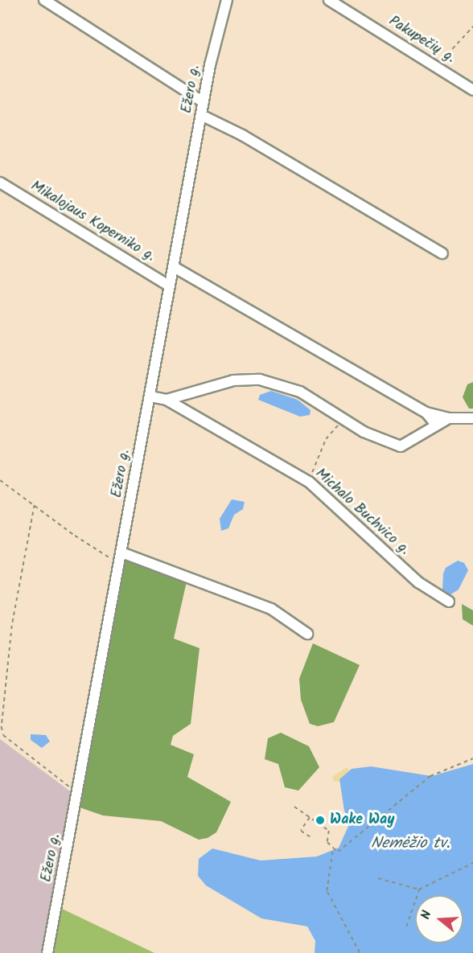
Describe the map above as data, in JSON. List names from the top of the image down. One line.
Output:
{"streets":{"street":["Pakupečių g.","Ežero g.","Mikalojaus Koperniko g.","Michalo Buchvico g."]},"crossings":[["Ežero g.","Mikalojaus Koperniko g."],["Ežero g.","Michalo Buchvico g."]],"water":["Nemėžio tv."],"places":["Wake Way"],"north":"left"}
